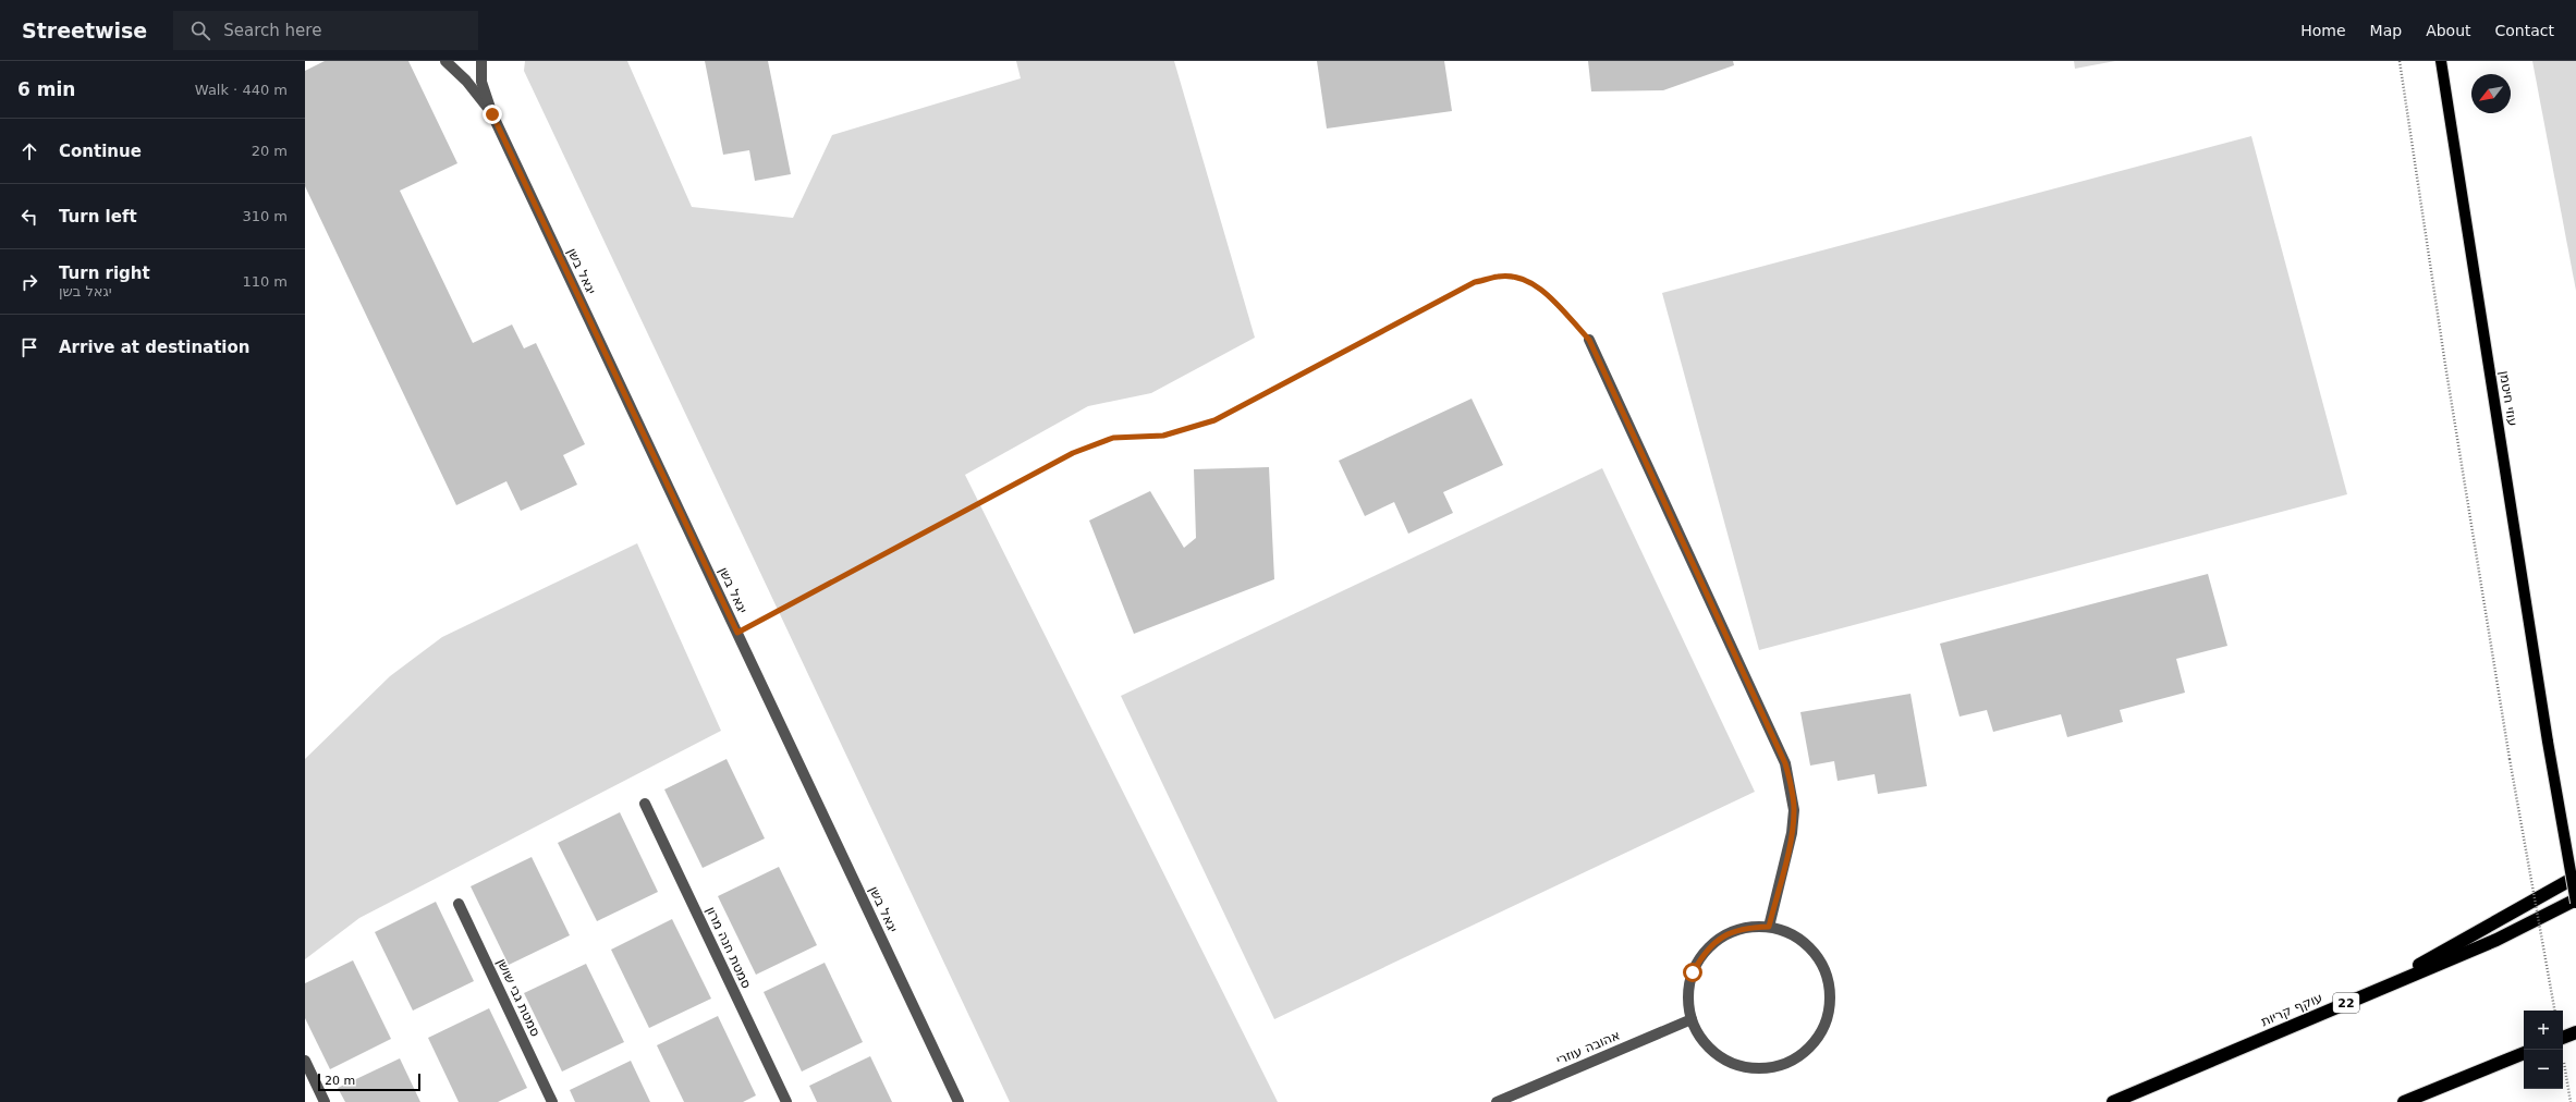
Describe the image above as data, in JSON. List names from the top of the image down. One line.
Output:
{"streets":{"highway":["22","עוקף קריות"],"main road":["עוזי חיטמן"],"street":["יגאל בשן","סמטת חנה מרון","סמטת גבי שושן","אהובה עוזרי"]},"scale_bar":"20 m","north":"bottom left","page":{"header":"Streetwise","search":"Search here","nav":["Home","Map","About","Contact"],"heading":["6 min","Walk · 440 m"],"list":[["Continue","20 m"],["Turn left","310 m"],["Turn right","יגאל בשן","110 m"],"Arrive at destination"],"map_buttons":["+","−"],"scale":"20 m"}}
